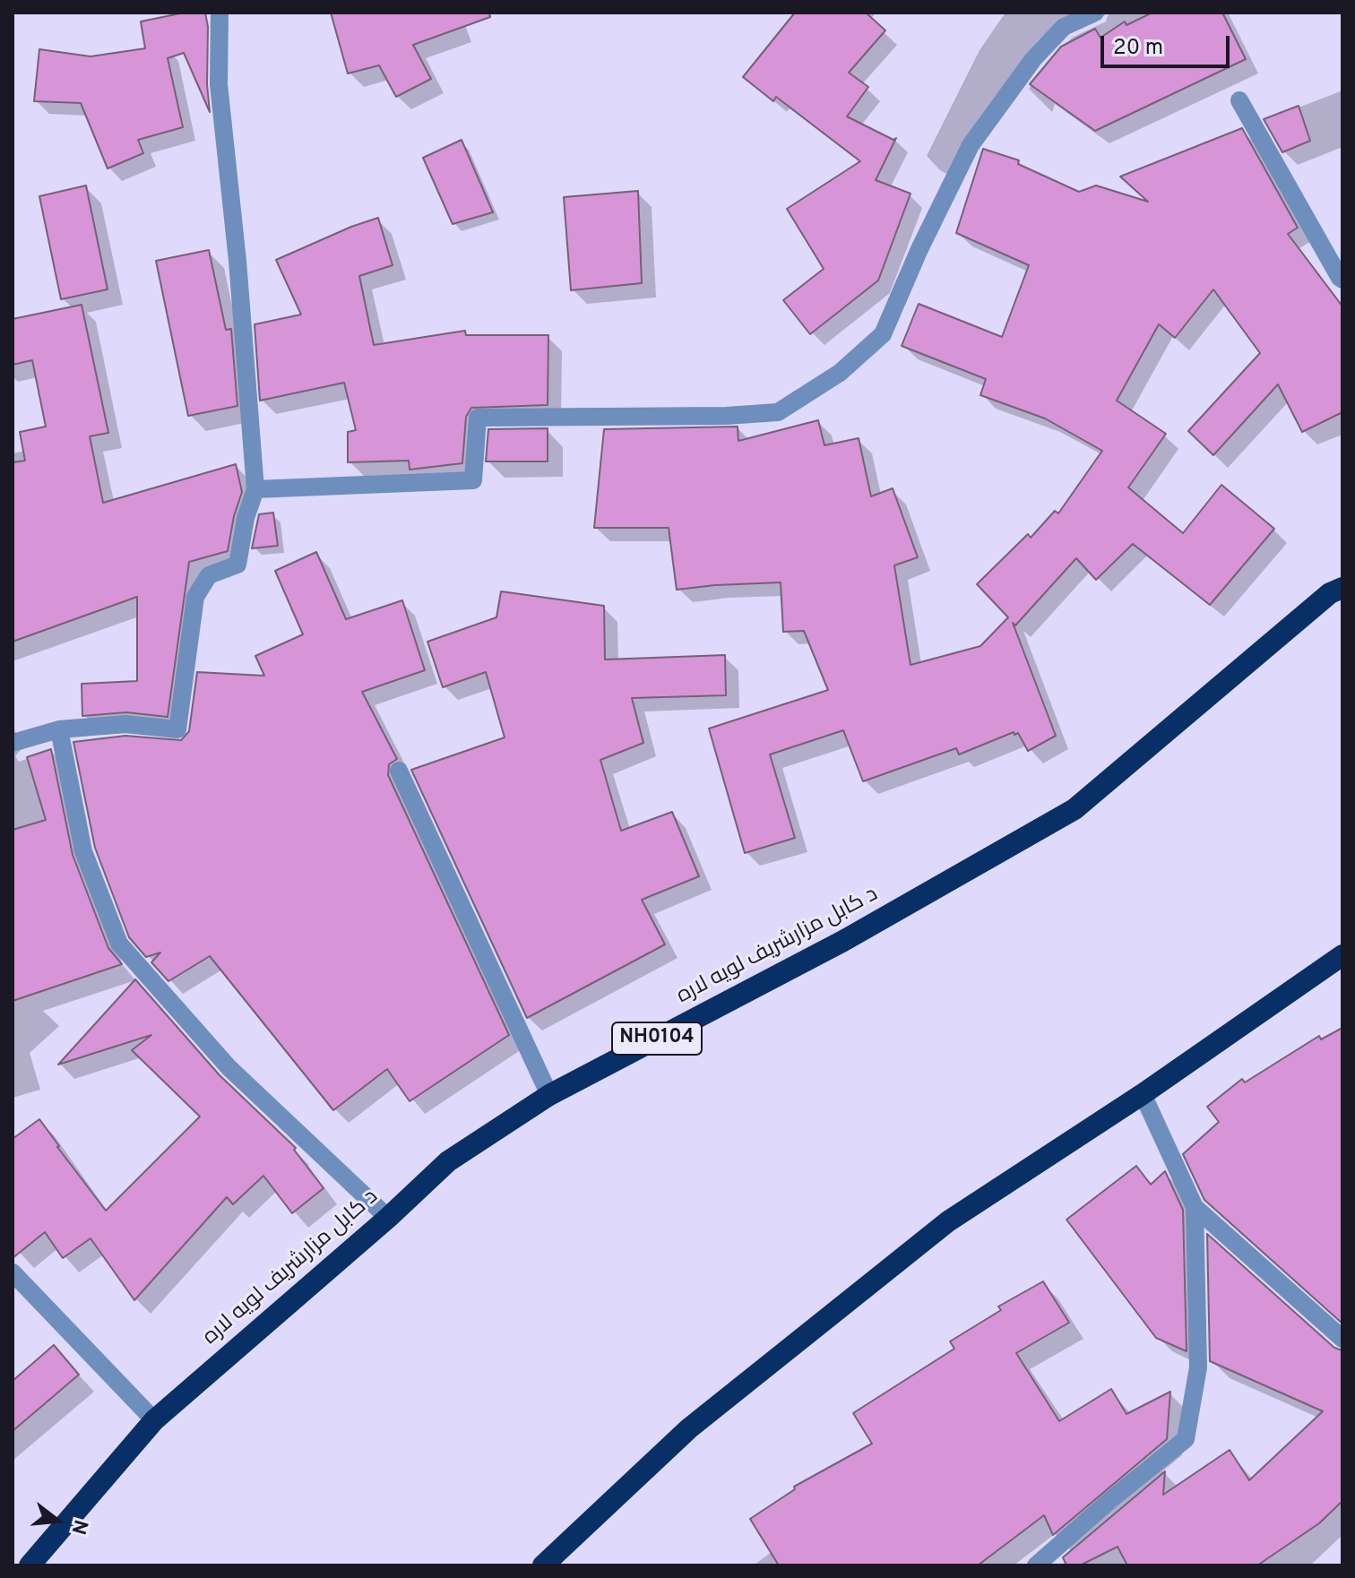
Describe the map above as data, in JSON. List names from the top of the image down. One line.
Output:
{"streets":{"highway":["د کابل مزارشریف لویه لاره","NH0104"]},"scale_bar":"20 m","north":"right"}
